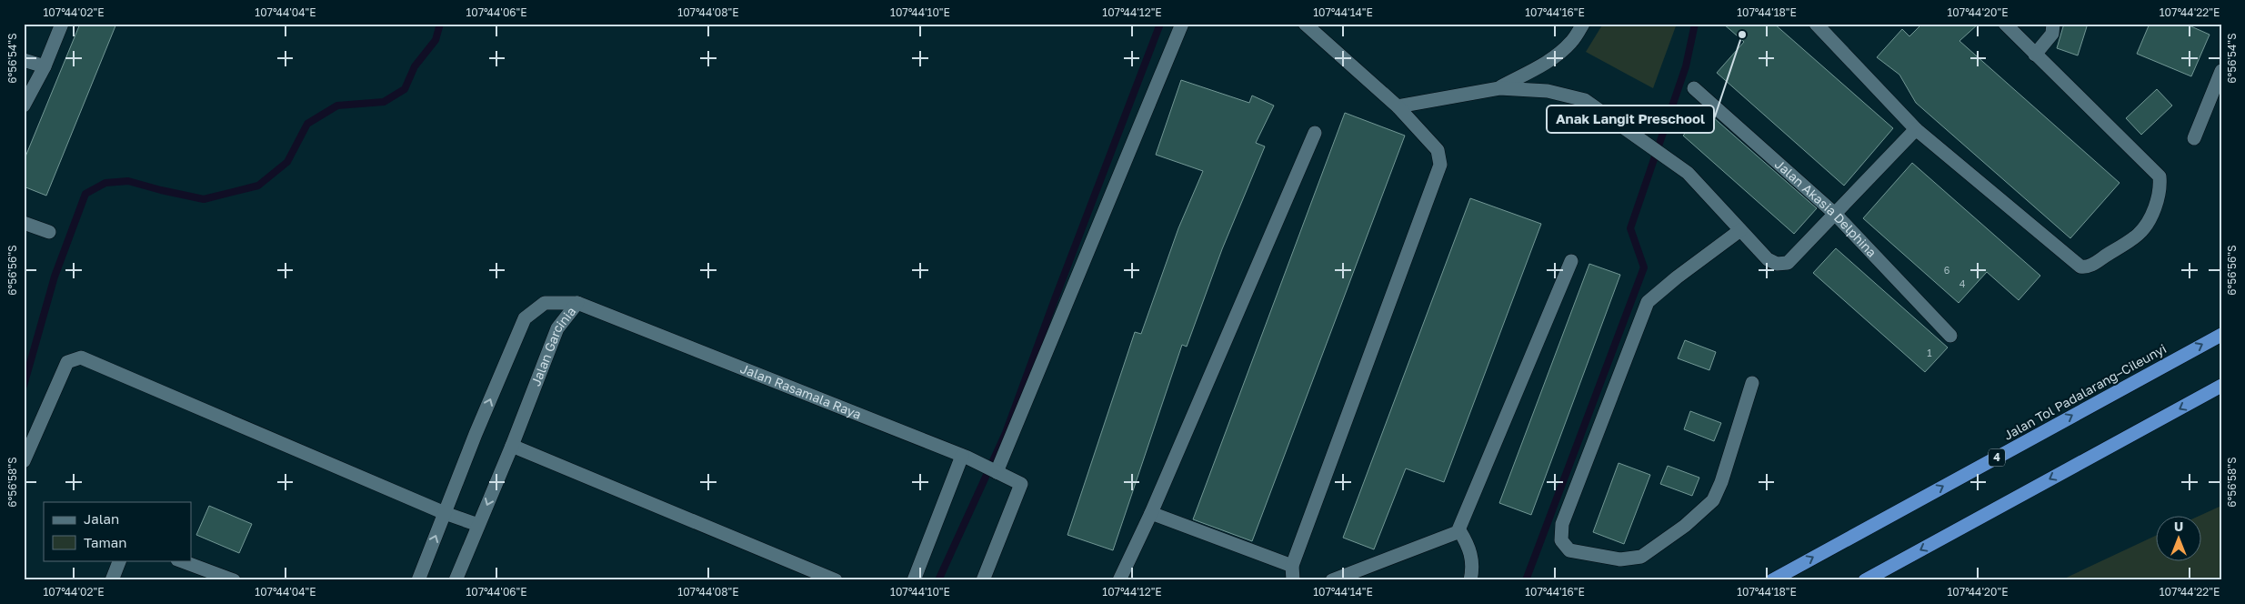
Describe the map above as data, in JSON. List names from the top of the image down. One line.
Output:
{"streets":{"highway":["Jalan Tol Padalarang–Cileunyi","4"],"street":["Jalan Akasia Delphina","Jalan Garcinia","Jalan Rasamala Raya"]},"crossings":[["Jalan Garcinia","Jalan Rasamala Raya"]],"places":["Anak Langit Preschool"],"house_numbers":["6","4","1"],"legend":["Jalan","Taman"],"north":"top","coordinates":["107°44'02\"E","107°44'04\"E","107°44'06\"E","107°44'08\"E","107°44'10\"E","107°44'12\"E","107°44'14\"E","107°44'16\"E","107°44'18\"E","107°44'20\"E","107°44'22\"E","6°56'54\"S","6°56'56\"S","6°56'58\"S"]}
